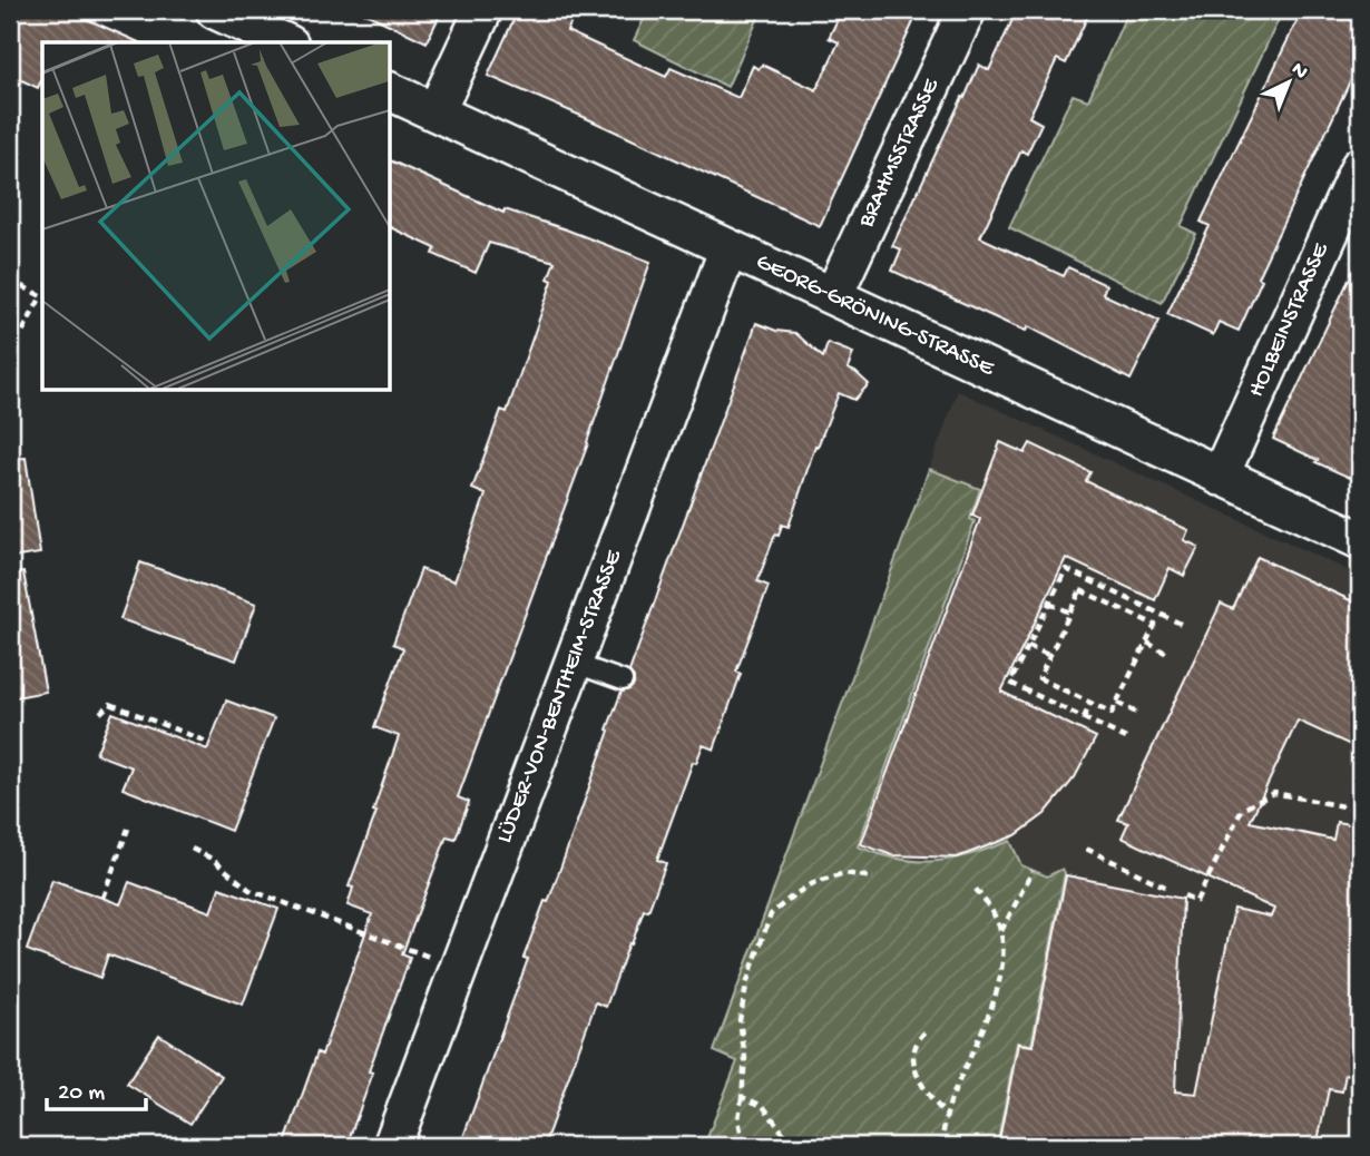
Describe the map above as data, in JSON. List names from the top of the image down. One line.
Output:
{"streets":{"street":["BRAHMSSTRASSE","GEORG-GRÖNING-STRASSE","HOLBEINSTRASSE","LÜDER-VON-BENTHEIM-STRASSE"]},"crossings":[["BRAHMSSTRASSE","GEORG-GRÖNING-STRASSE"],["GEORG-GRÖNING-STRASSE","HOLBEINSTRASSE"],["GEORG-GRÖNING-STRASSE","LÜDER-VON-BENTHEIM-STRASSE"]],"scale_bar":"20 m","north":"top right"}
